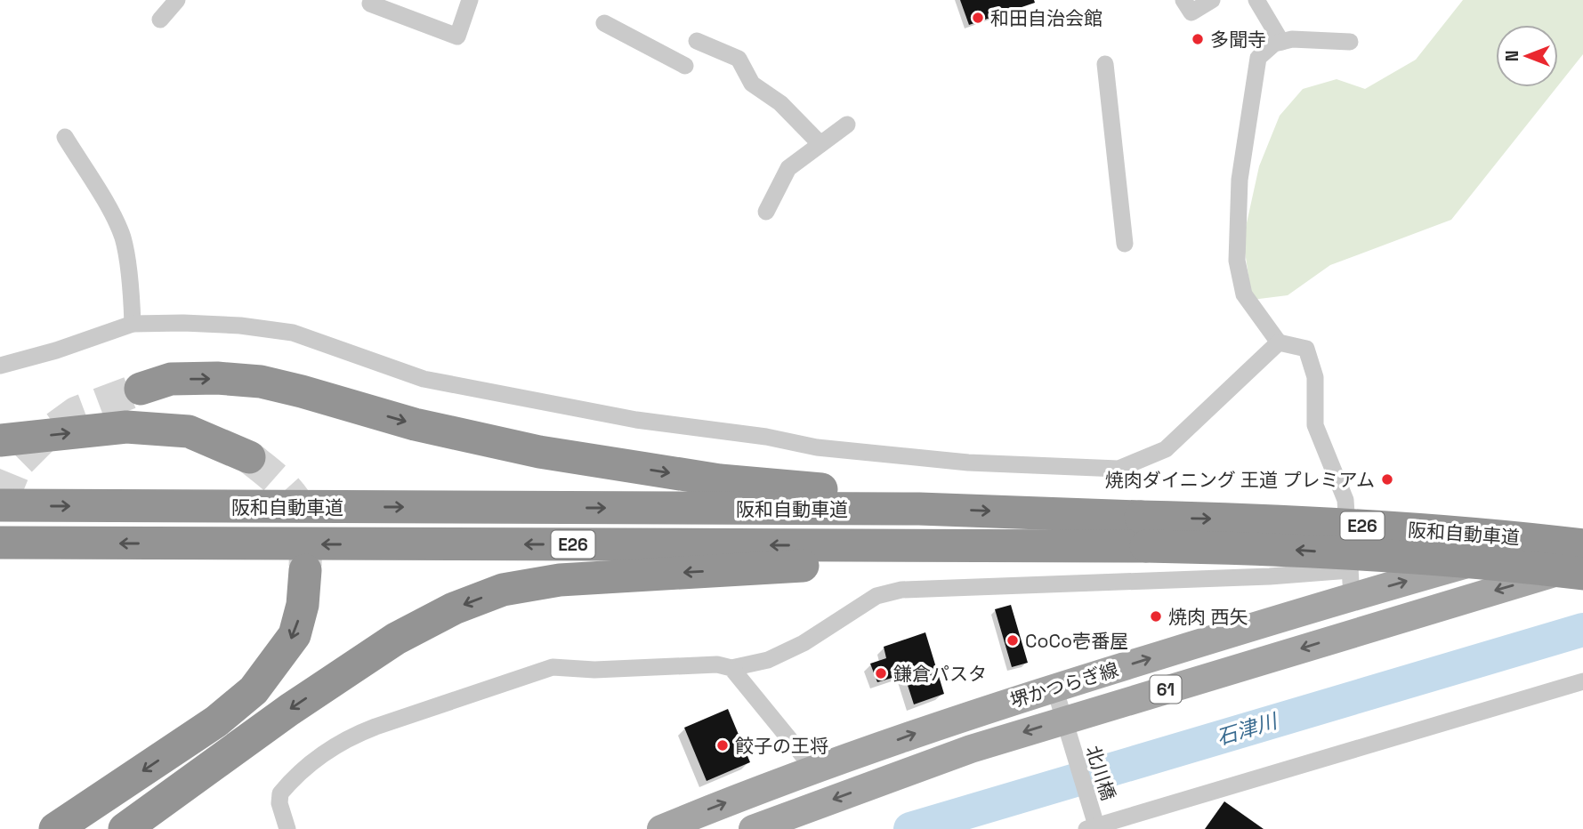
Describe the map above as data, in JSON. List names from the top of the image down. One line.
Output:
{"streets":{"highway":["阪和自動車道","E26"],"main road":["堺かつらぎ線","61"],"street":["北川橋"]},"crossings":[["堺かつらぎ線","北川橋"]],"water":["石津川"],"places":["和田自治会館","多聞寺","焼肉ダイニング 王道 プレミアム","焼肉 西矢","CoCo壱番屋","鎌倉パスタ","餃子の王将"],"north":"left"}
